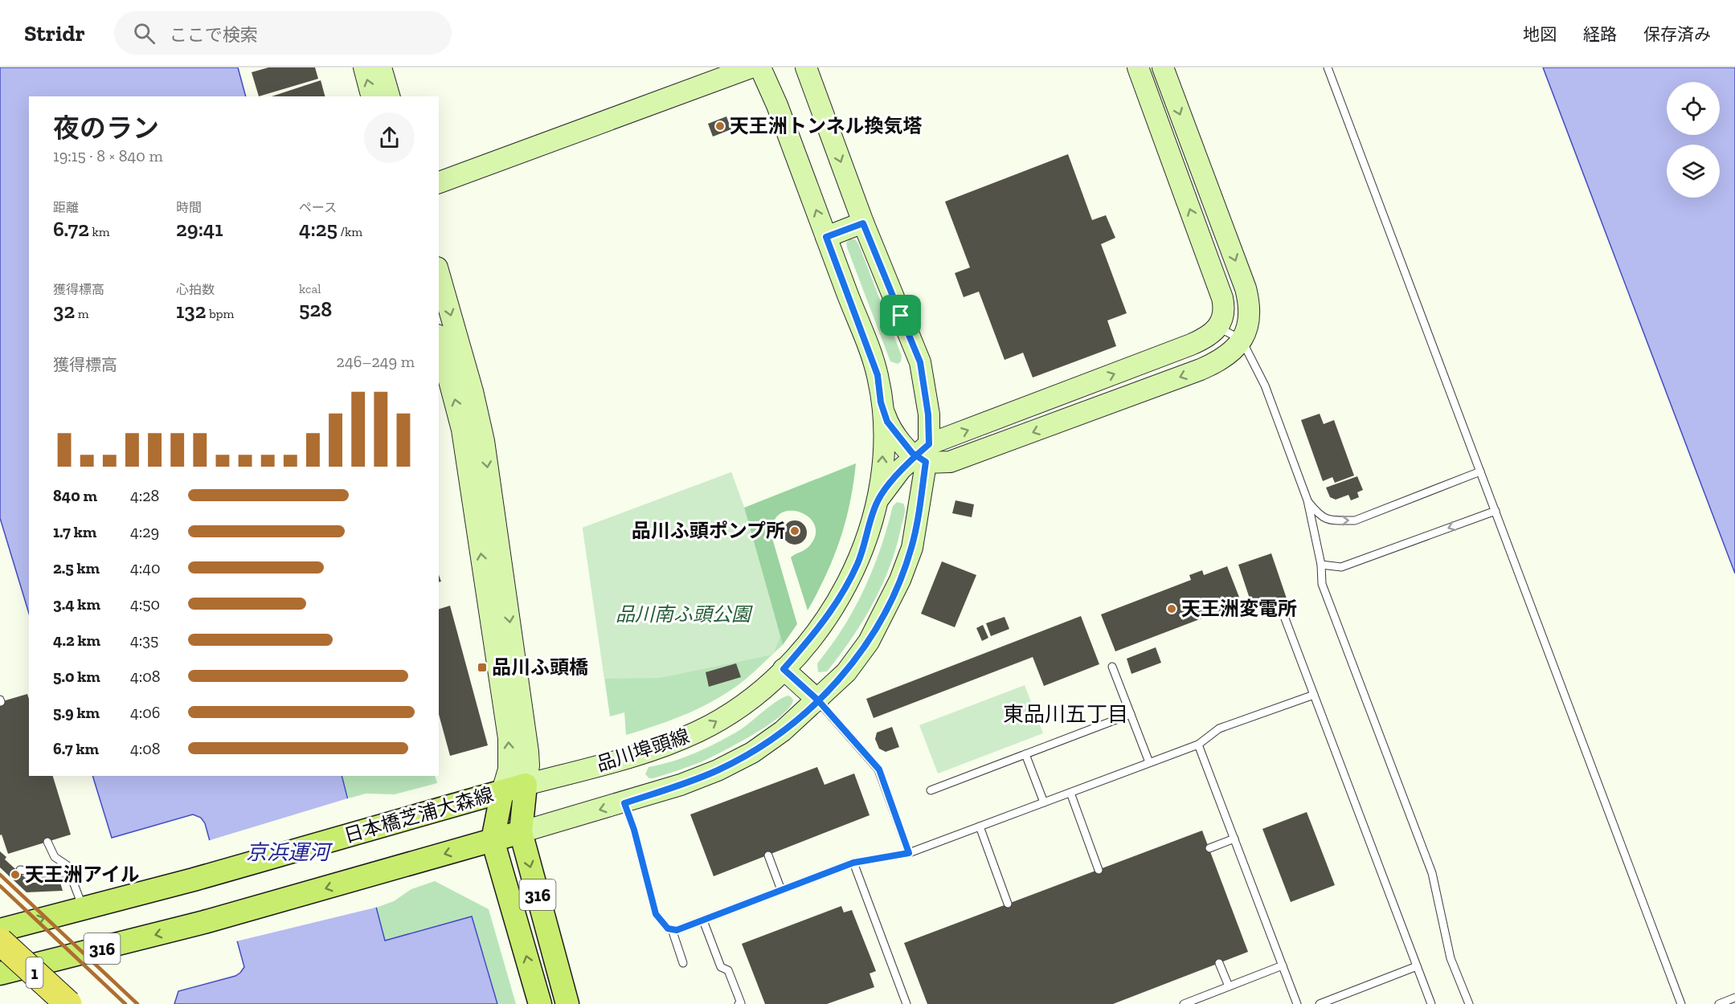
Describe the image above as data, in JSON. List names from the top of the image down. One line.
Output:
{"streets":{"highway":["1"],"main road":["日本橋芝浦大森線","316"],"street":["品川埠頭線"]},"crossings":[["品川埠頭線","日本橋芝浦大森線"],["日本橋芝浦大森線","316"]],"districts":["東品川五丁目"],"water":["京浜運河"],"parks":["品川南ふ頭公園"],"places":{"other":["天王洲トンネル換気塔","品川ふ頭ポンプ所","天王洲変電所","天王洲アイル"],"transit":["品川ふ頭橋"]},"page":{"header":"Stridr","search":"ここで検索","nav":["地図","経路","保存済み"],"heading":["夜のラン","19:15 · 8 × 840 m"],"stats":[["距離","6.72 km"],["時間","29:41"],["ペース","4:25 /km"],["獲得標高","32 m"],["心拍数","132 bpm"],["kcal","528"]],"chart":["獲得標高","246–249 m"],"list":[{"name":"840 m","note":"4:28"},{"name":"1.7 km","note":"4:29"},{"name":"2.5 km","note":"4:40"},{"name":"3.4 km","note":"4:50"},{"name":"4.2 km","note":"4:35"},{"name":"5.0 km","note":"4:08"},{"name":"5.9 km","note":"4:06"},{"name":"6.7 km","note":"4:08"}]}}
